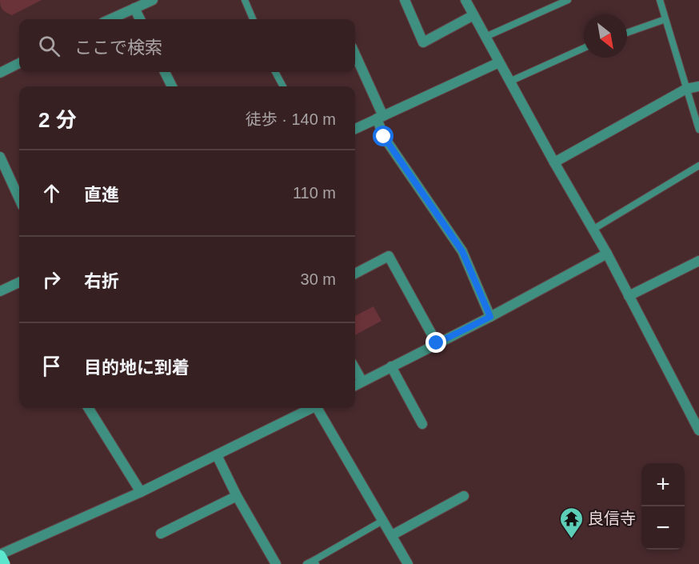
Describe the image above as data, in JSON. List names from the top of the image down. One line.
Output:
{"places":{"temple":["良信寺"]},"north":"bottom right","page":{"search":"ここで検索","heading":["2 分","徒歩 · 140 m"],"list":[["直進","110 m"],["右折","30 m"],"目的地に到着"],"map_buttons":["+","−"]}}
